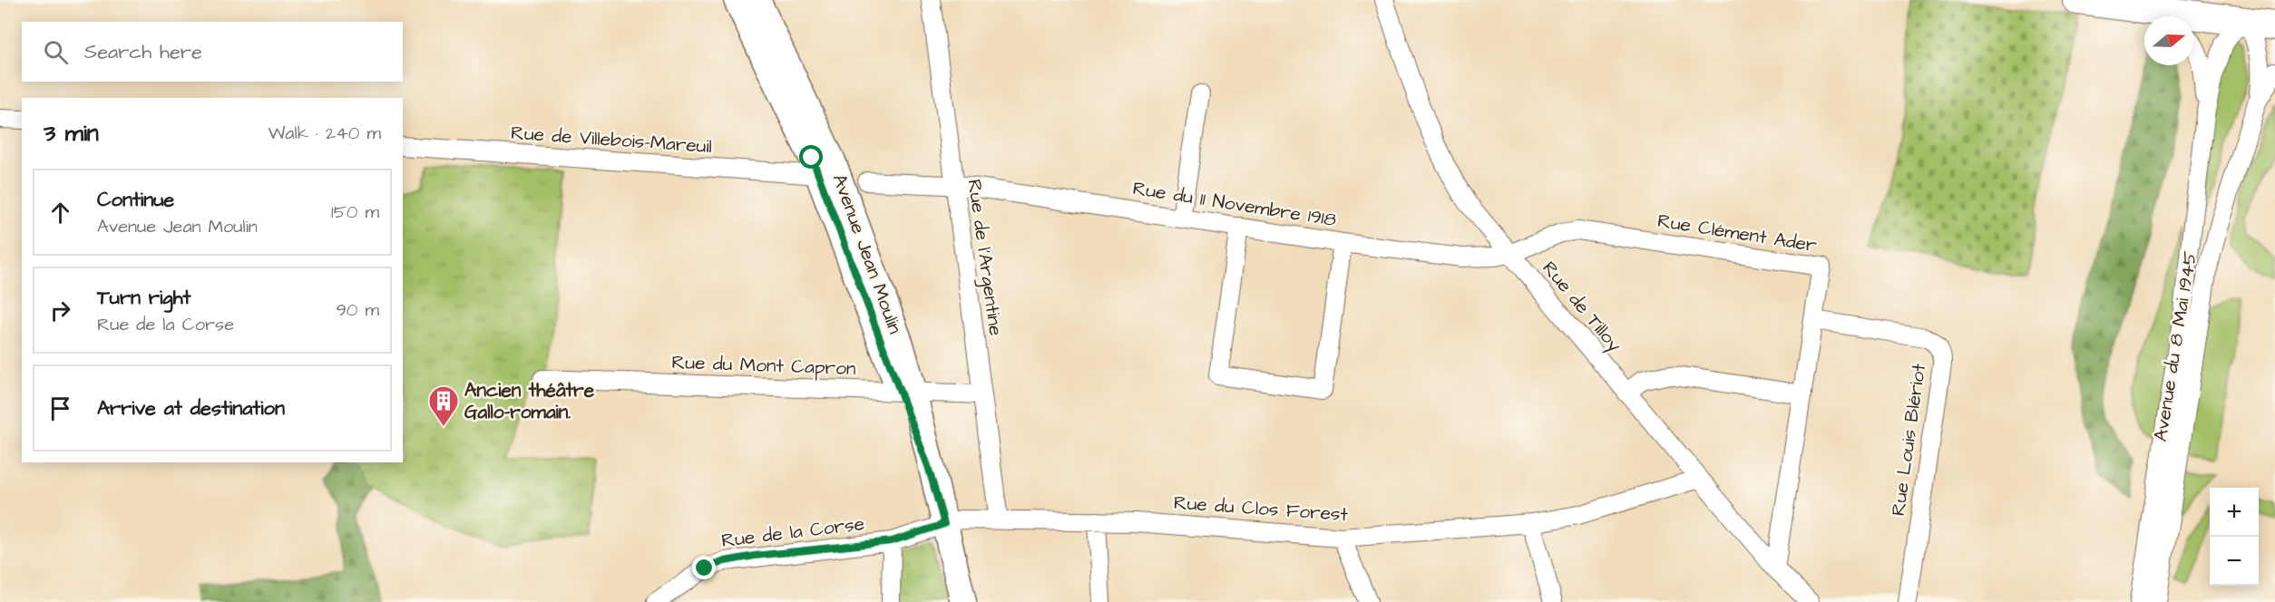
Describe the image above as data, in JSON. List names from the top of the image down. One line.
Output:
{"streets":{"street":["Rue de Villebois-Mareuil","Rue du 11 Novembre 1918","Rue Clément Ader","Avenue Jean Moulin","Rue de l'Argentine","Rue de Tilloy","Avenue du 8 Mai 1945","Rue du Mont Capron","Rue Louis Blériot","Rue du Clos Forest","Rue de la Corse"]},"crossings":[["Rue de Villebois-Mareuil","Avenue Jean Moulin"],["Rue du 11 Novembre 1918","Rue Clément Ader"],["Rue du 11 Novembre 1918","Rue de l'Argentine"],["Rue du 11 Novembre 1918","Rue de Tilloy"],["Rue Clément Ader","Rue de Tilloy"],["Rue Clément Ader","Rue Louis Blériot"],["Avenue Jean Moulin","Rue du Mont Capron"],["Avenue Jean Moulin","Rue du Clos Forest"],["Avenue Jean Moulin","Rue de la Corse"],["Rue de l'Argentine","Rue du Mont Capron"],["Rue de l'Argentine","Rue du Clos Forest"],["Rue de Tilloy","Rue du Clos Forest"],["Rue du Clos Forest","Rue de la Corse"]],"places":{"building":["Ancien théâtre Gallo-romain."]},"north":"right","page":{"search":"Search here","heading":["3 min","Walk · 240 m"],"list":[["Continue","Avenue Jean Moulin","150 m"],["Turn right","Rue de la Corse","90 m"],"Arrive at destination"],"map_buttons":["+","−"]}}
